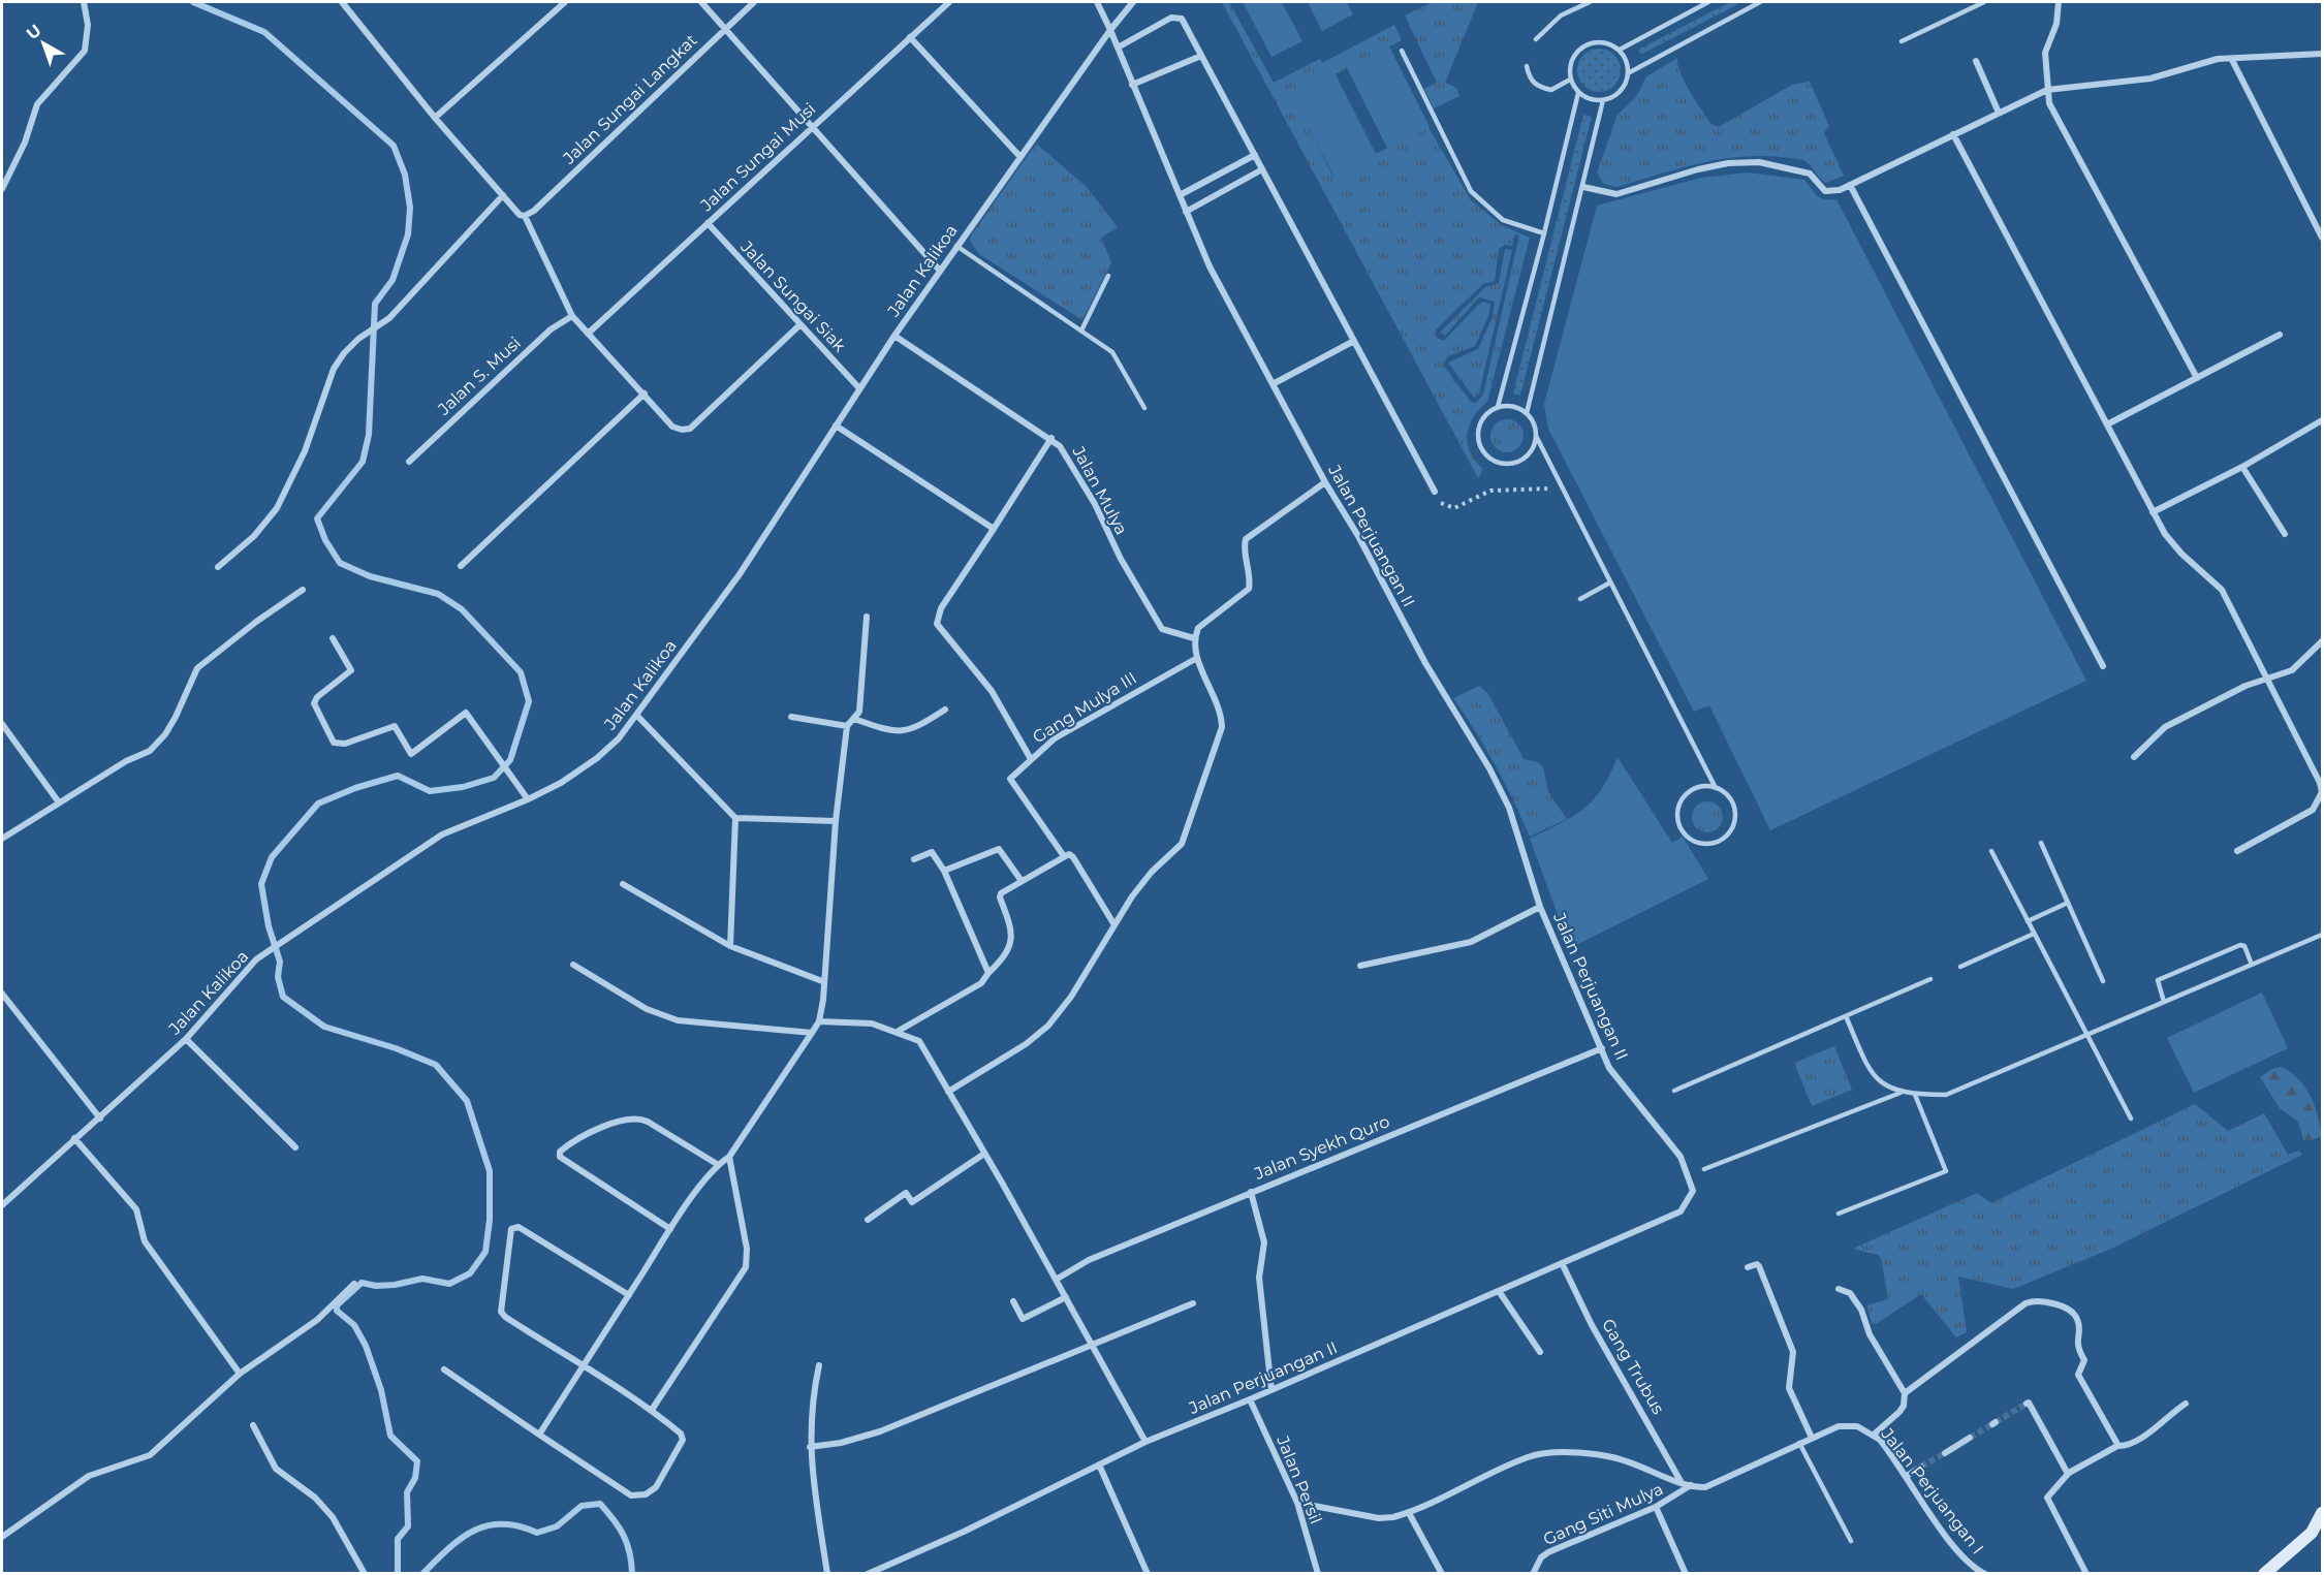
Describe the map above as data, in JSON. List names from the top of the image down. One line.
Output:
{"streets":{"street":["Jalan Sungai Langkat","Jalan Sungai Musi","Jalan Kalikoa","Jalan Sungai Siak","Jalan S. Musi","Jalan Mulya","Jalan Perjuangan II","Gang Mulya III","Jalan Syekh Quro","Gang Trubus","Jalan Persil","Jalan Perjuangan I","Gang Siti Mulya"]},"crossings":[["Jalan Sungai Musi","Jalan Sungai Siak"],["Jalan Kalikoa","Jalan Sungai Siak"],["Jalan Kalikoa","Jalan Mulya"],["Jalan Kalikoa","Jalan Perjuangan II"],["Jalan Perjuangan II","Jalan Syekh Quro"],["Jalan Perjuangan II","Gang Trubus"],["Jalan Perjuangan II","Jalan Persil"],["Gang Trubus","Jalan Perjuangan I"],["Jalan Persil","Jalan Perjuangan I"],["Jalan Perjuangan I","Gang Siti Mulya"]],"north":"top left"}
